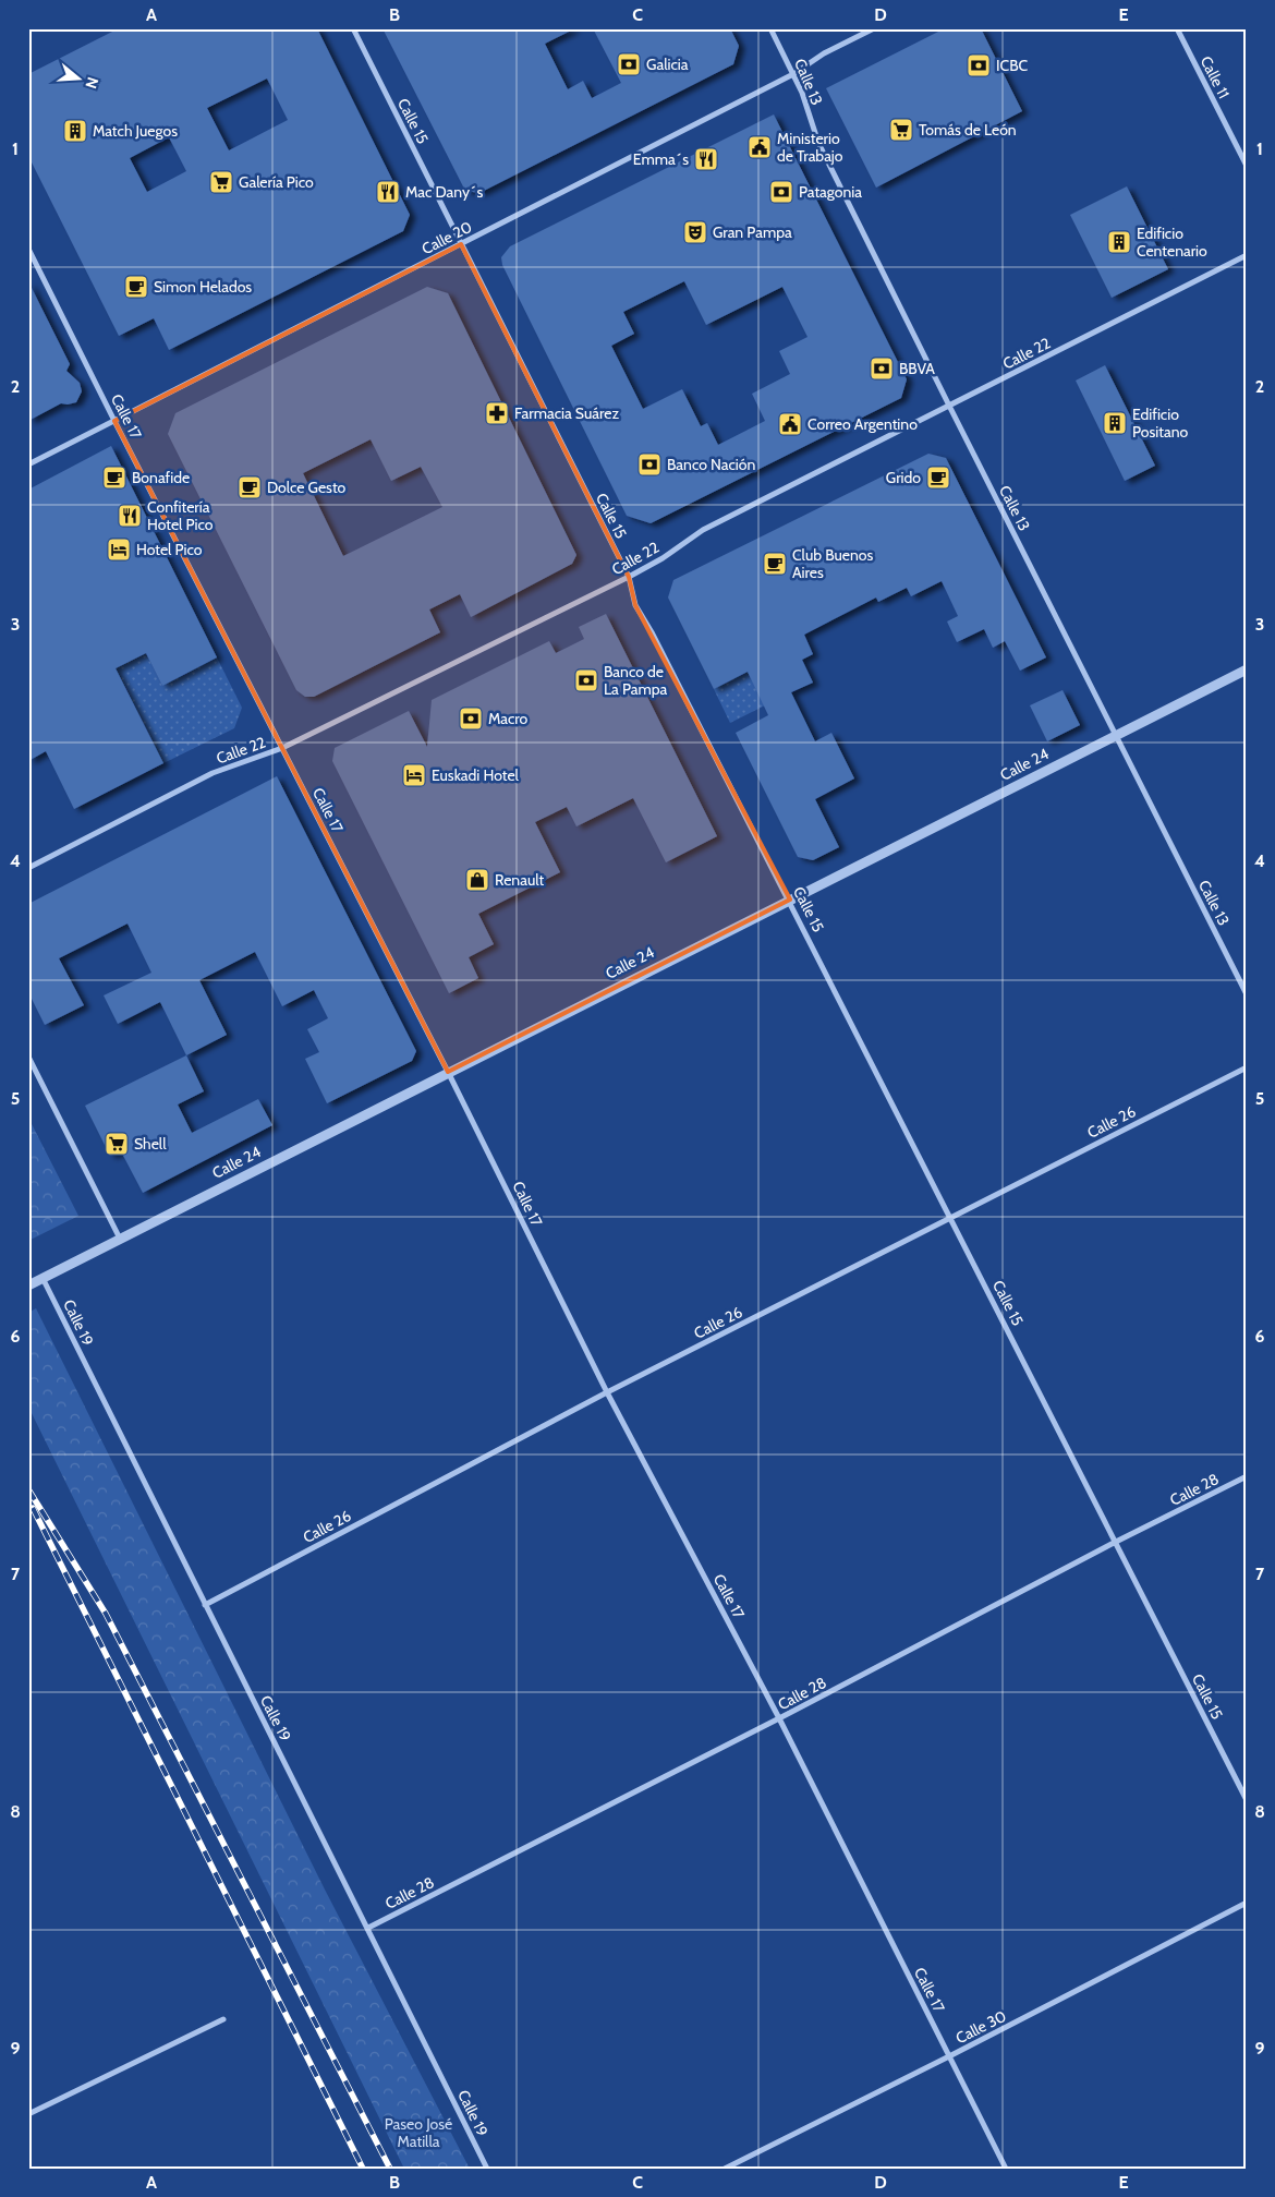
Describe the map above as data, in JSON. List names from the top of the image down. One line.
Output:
{"streets":{"street":["Calle 11","Calle 13","Calle 15","Calle 20","Calle 22","Calle 17","Calle 24","Calle 26","Calle 19","Calle 28","Calle 30"]},"crossings":[["Calle 13","Calle 20"],["Calle 13","Calle 22"],["Calle 13","Calle 24"],["Calle 15","Calle 20"],["Calle 15","Calle 22"],["Calle 15","Calle 24"],["Calle 15","Calle 26"],["Calle 15","Calle 28"],["Calle 20","Calle 17"],["Calle 22","Calle 17"],["Calle 17","Calle 24"],["Calle 17","Calle 26"],["Calle 17","Calle 28"],["Calle 17","Calle 30"],["Calle 24","Calle 19"],["Calle 26","Calle 19"],["Calle 19","Calle 28"]],"parks":["Paseo José Matilla"],"places":{"bank":["Galicia","ICBC","Patagonia","BBVA","Banco Nación","Banco de La Pampa","Macro"],"supermarket":["Tomás de León","Galería Pico","Shell"],"building":["Match Juegos","Edificio Centenario","Edificio Positano"],"public building":["Ministerio de Trabajo","Correo Argentino"],"restaurant":["Emma´s","Mac Dany´s","Confitería Hotel Pico"],"theatre":["Gran Pampa"],"cafe":["Simon Helados","Bonafide","Grido","Dolce Gesto","Club Buenos Aires"],"pharmacy":["Farmacia Suárez"],"hotel":["Hotel Pico","Euskadi Hotel"],"shop":["Renault"]},"north":"right","grid":{"columns":["A","B","C","D","E"],"rows":["1","2","3","4","5","6","7","8","9"]}}
